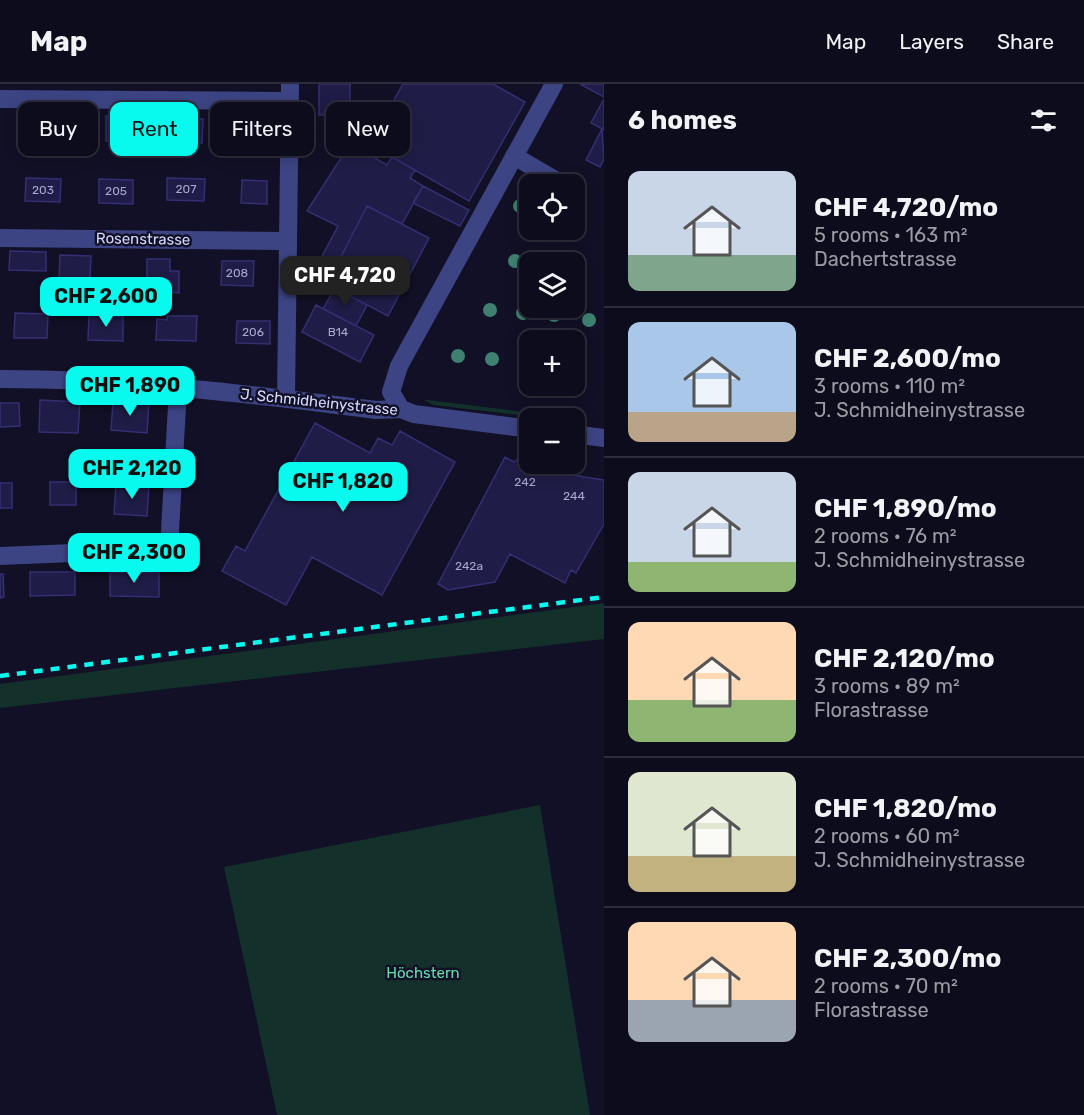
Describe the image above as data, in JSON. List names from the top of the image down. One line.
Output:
{"streets":{"street":["Rosenstrasse","J. Schmidheinystrasse"]},"parks":["Höchstern"],"house_numbers":["207","203","205","208","206","B14","242","244","242a"],"page":{"header":"Map","nav":["Map","Layers","Share"],"heading":"6 homes","chip":["Buy","Rent","Filters","New"],"list":[{"name":"CHF 4,720/mo","note":"5 rooms · 163 m² · Dachertstrasse"},{"name":"CHF 2,600/mo","note":"3 rooms · 110 m² · J. Schmidheinystrasse"},{"name":"CHF 1,890/mo","note":"2 rooms · 76 m² · J. Schmidheinystrasse"},{"name":"CHF 2,120/mo","note":"3 rooms · 89 m² · Florastrasse"},{"name":"CHF 1,820/mo","note":"2 rooms · 60 m² · J. Schmidheinystrasse"},{"name":"CHF 2,300/mo","note":"2 rooms · 70 m² · Florastrasse"}],"map_buttons":["+","−"],"price":["CHF 4,720","CHF 2,600","CHF 1,890","CHF 2,120","CHF 1,820","CHF 2,300"]}}
